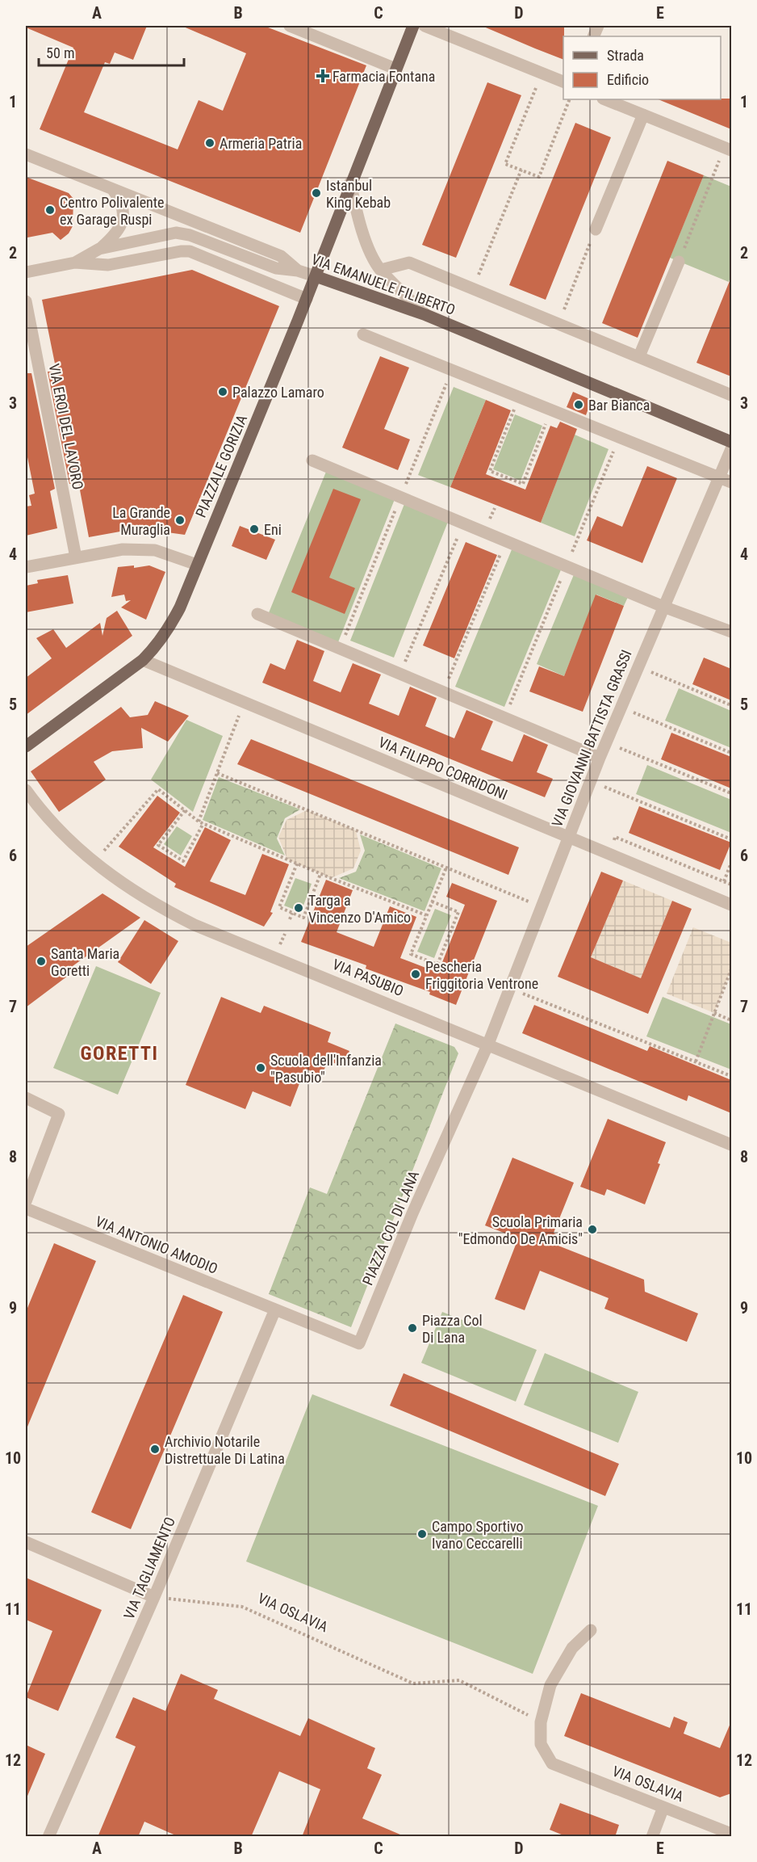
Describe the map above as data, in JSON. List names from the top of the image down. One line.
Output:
{"streets":{"main road":["VIA EMANUELE FILIBERTO","PIAZZALE GORIZIA"],"street":["VIA EROI DEL LAVORO","VIA GIOVANNI BATTISTA GRASSI","VIA FILIPPO CORRIDONI","VIA PASUBIO","PIAZZA COL DI LANA","VIA ANTONIO AMODIO","VIA TAGLIAMENTO","VIA OSLAVIA"]},"crossings":[["VIA EMANUELE FILIBERTO","PIAZZALE GORIZIA"],["PIAZZALE GORIZIA","VIA FILIPPO CORRIDONI"],["VIA GIOVANNI BATTISTA GRASSI","VIA FILIPPO CORRIDONI"],["VIA GIOVANNI BATTISTA GRASSI","VIA PASUBIO"],["VIA GIOVANNI BATTISTA GRASSI","PIAZZA COL DI LANA"],["VIA PASUBIO","PIAZZA COL DI LANA"],["PIAZZA COL DI LANA","VIA ANTONIO AMODIO"],["PIAZZA COL DI LANA","VIA TAGLIAMENTO"],["VIA ANTONIO AMODIO","VIA TAGLIAMENTO"],["VIA TAGLIAMENTO","VIA OSLAVIA"]],"districts":["GORETTI"],"places":{"health":["Farmacia Fontana"],"other":["Armeria Patria","Istanbul King Kebab","Centro Polivalente ex Garage Ruspi","Palazzo Lamaro","Bar Bianca","La Grande Muraglia","Eni","Targa a Vincenzo D'Amico","Santa Maria Goretti","Pescheria Friggitoria Ventrone","Scuola dell'Infanzia \"Pasubio\"","Scuola Primaria \"Edmondo De Amicis\"","Piazza Col Di Lana","Archivio Notarile Distrettuale Di Latina","Campo Sportivo Ivano Ceccarelli"]},"legend":["Strada","Edificio"],"scale_bar":"50 m","grid":{"columns":["A","B","C","D","E"],"rows":["1","2","3","4","5","6","7","8","9","10","11","12"]}}
